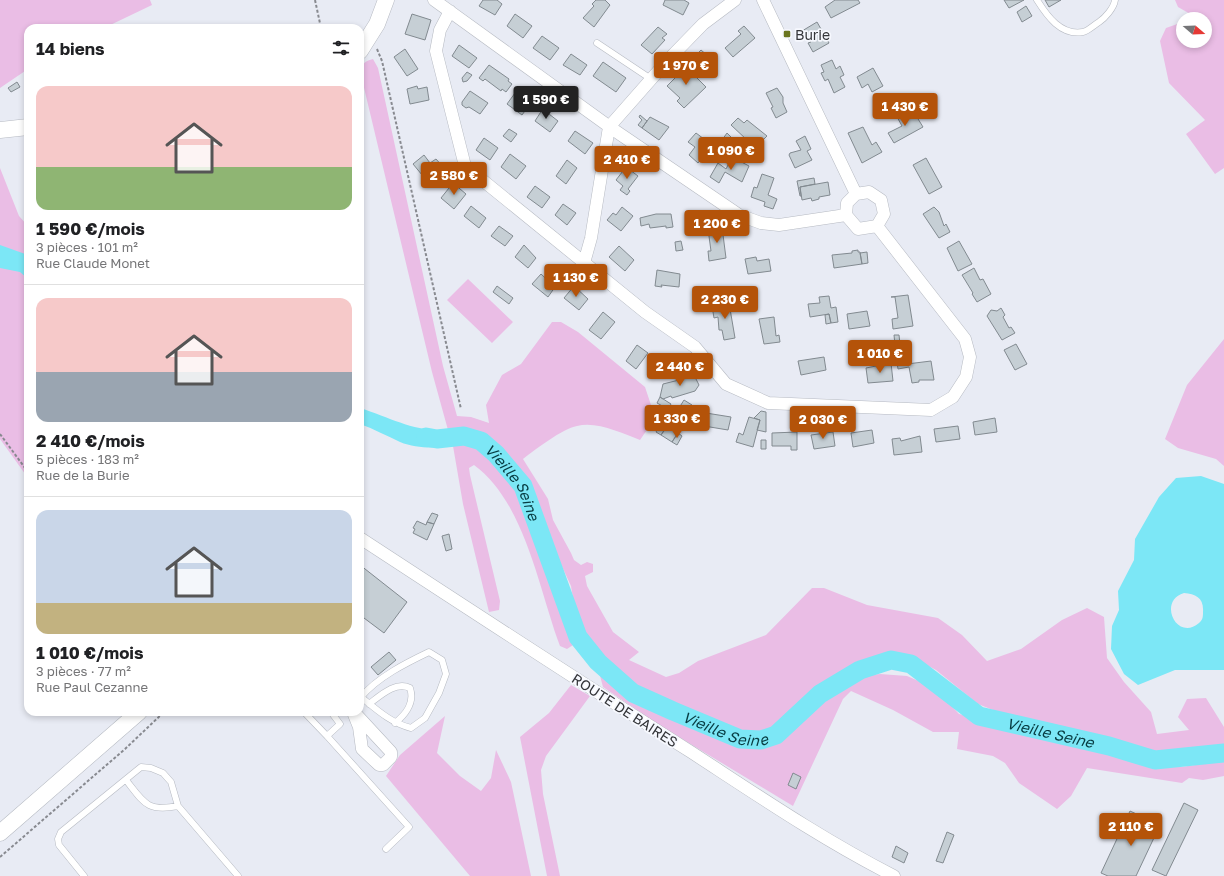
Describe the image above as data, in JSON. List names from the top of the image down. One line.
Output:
{"streets":{"street":["ROUTE DE BAIRES"]},"water":["Vieille Seine"],"places":{"transit":["Burie"]},"north":"right","page":{"heading":"14 biens","price":["1 970 €","1 590 €","1 430 €","1 090 €","2 410 €","2 580 €","1 200 €","1 130 €","2 230 €","1 010 €","2 440 €","1 330 €","2 030 €","2 110 €"],"list":[{"name":"1 590 €/mois","note":"3 pièces · 101 m² · Rue Claude Monet"},{"name":"2 410 €/mois","note":"5 pièces · 183 m² · Rue de la Burie"},{"name":"1 010 €/mois","note":"3 pièces · 77 m² · Rue Paul Cezanne"}]}}
